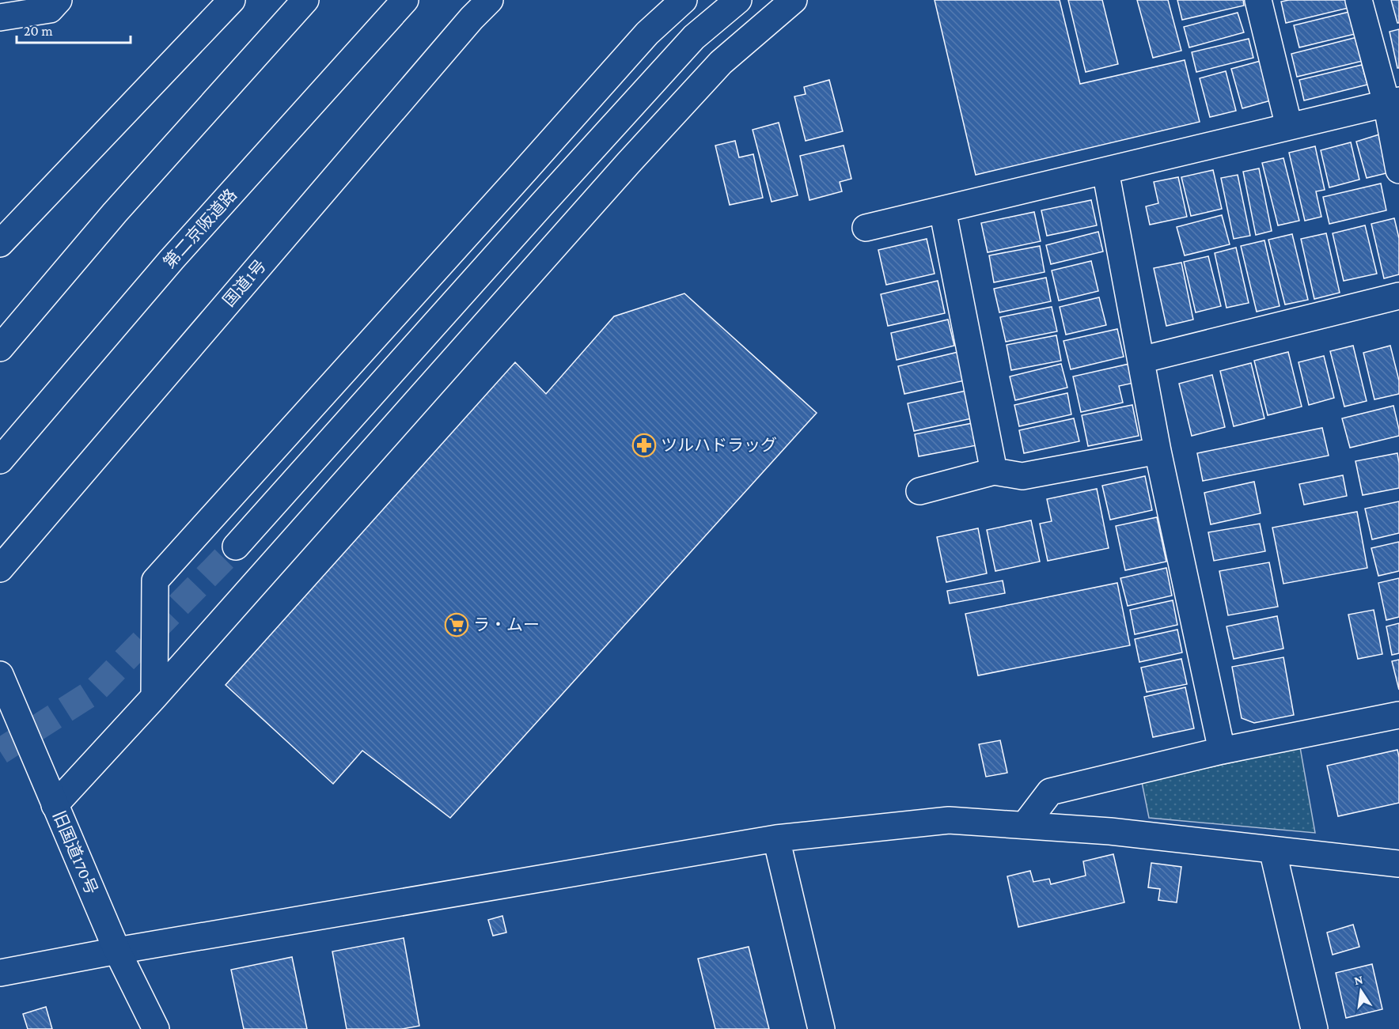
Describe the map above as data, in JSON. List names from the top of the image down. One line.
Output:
{"streets":{"main road":["第二京阪道路","国道1号","旧国道170号"]},"places":{"pharmacy":["ツルハドラッグ"],"supermarket":["ラ・ムー"]},"scale_bar":"20 m","north":"top"}
